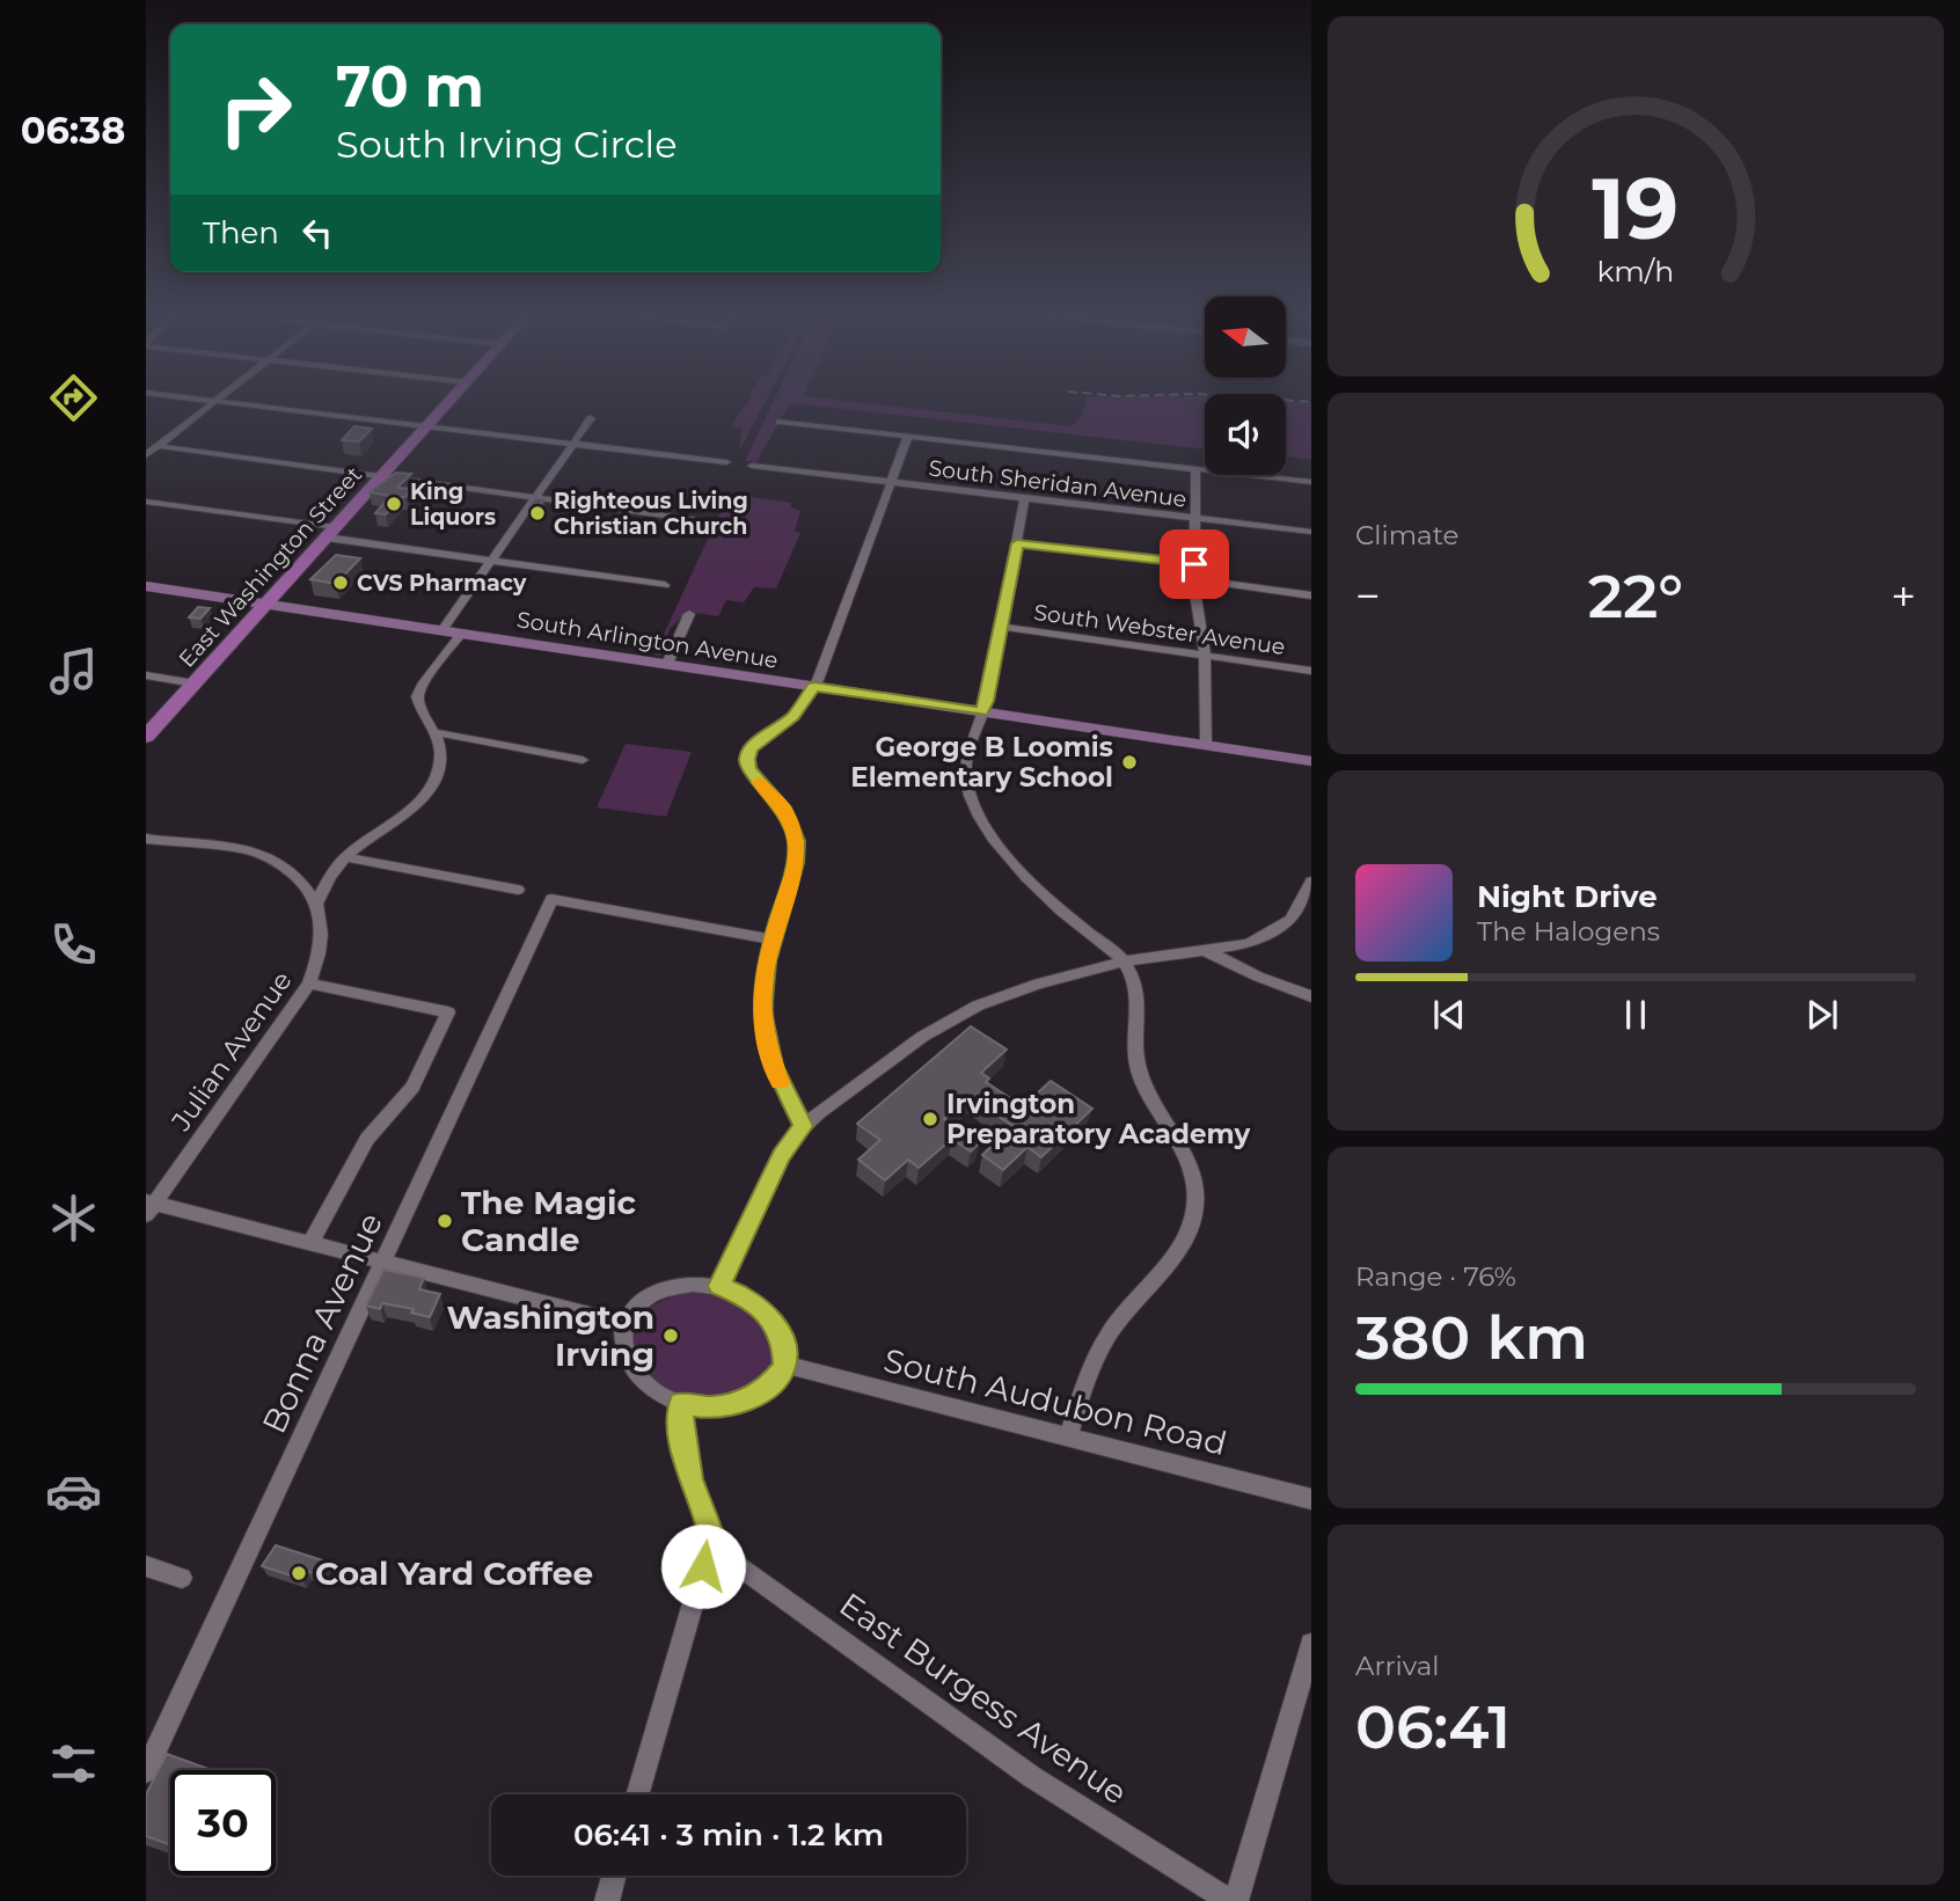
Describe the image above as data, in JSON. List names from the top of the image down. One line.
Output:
{"streets":{"main road":["East Washington Street","South Arlington Avenue"],"street":["South Sheridan Avenue","South Webster Avenue","Julian Avenue","Bonna Avenue","South Audubon Road","East Burgess Avenue"]},"crossings":[["East Washington Street","South Arlington Avenue"]],"places":["King Liquors","Righteous Living Christian Church","CVS Pharmacy","George B Loomis Elementary School","Irvington Preparatory Academy","The Magic Candle","Washington Irving","Coal Yard Coffee"],"north":"left","page":{"tabs":"06:38","turn":["70 m","South Irving Circle"],"then":"Then","tile":["Climate",["Range · 76%","380 km"],["Arrival","06:41"]],"heat":["−","22°","+"],"song":["Night Drive","The Halogens"],"limit":"30","trip":"06:41 · 3 min · 1.2 km","gauge":["19","km/h"]}}
